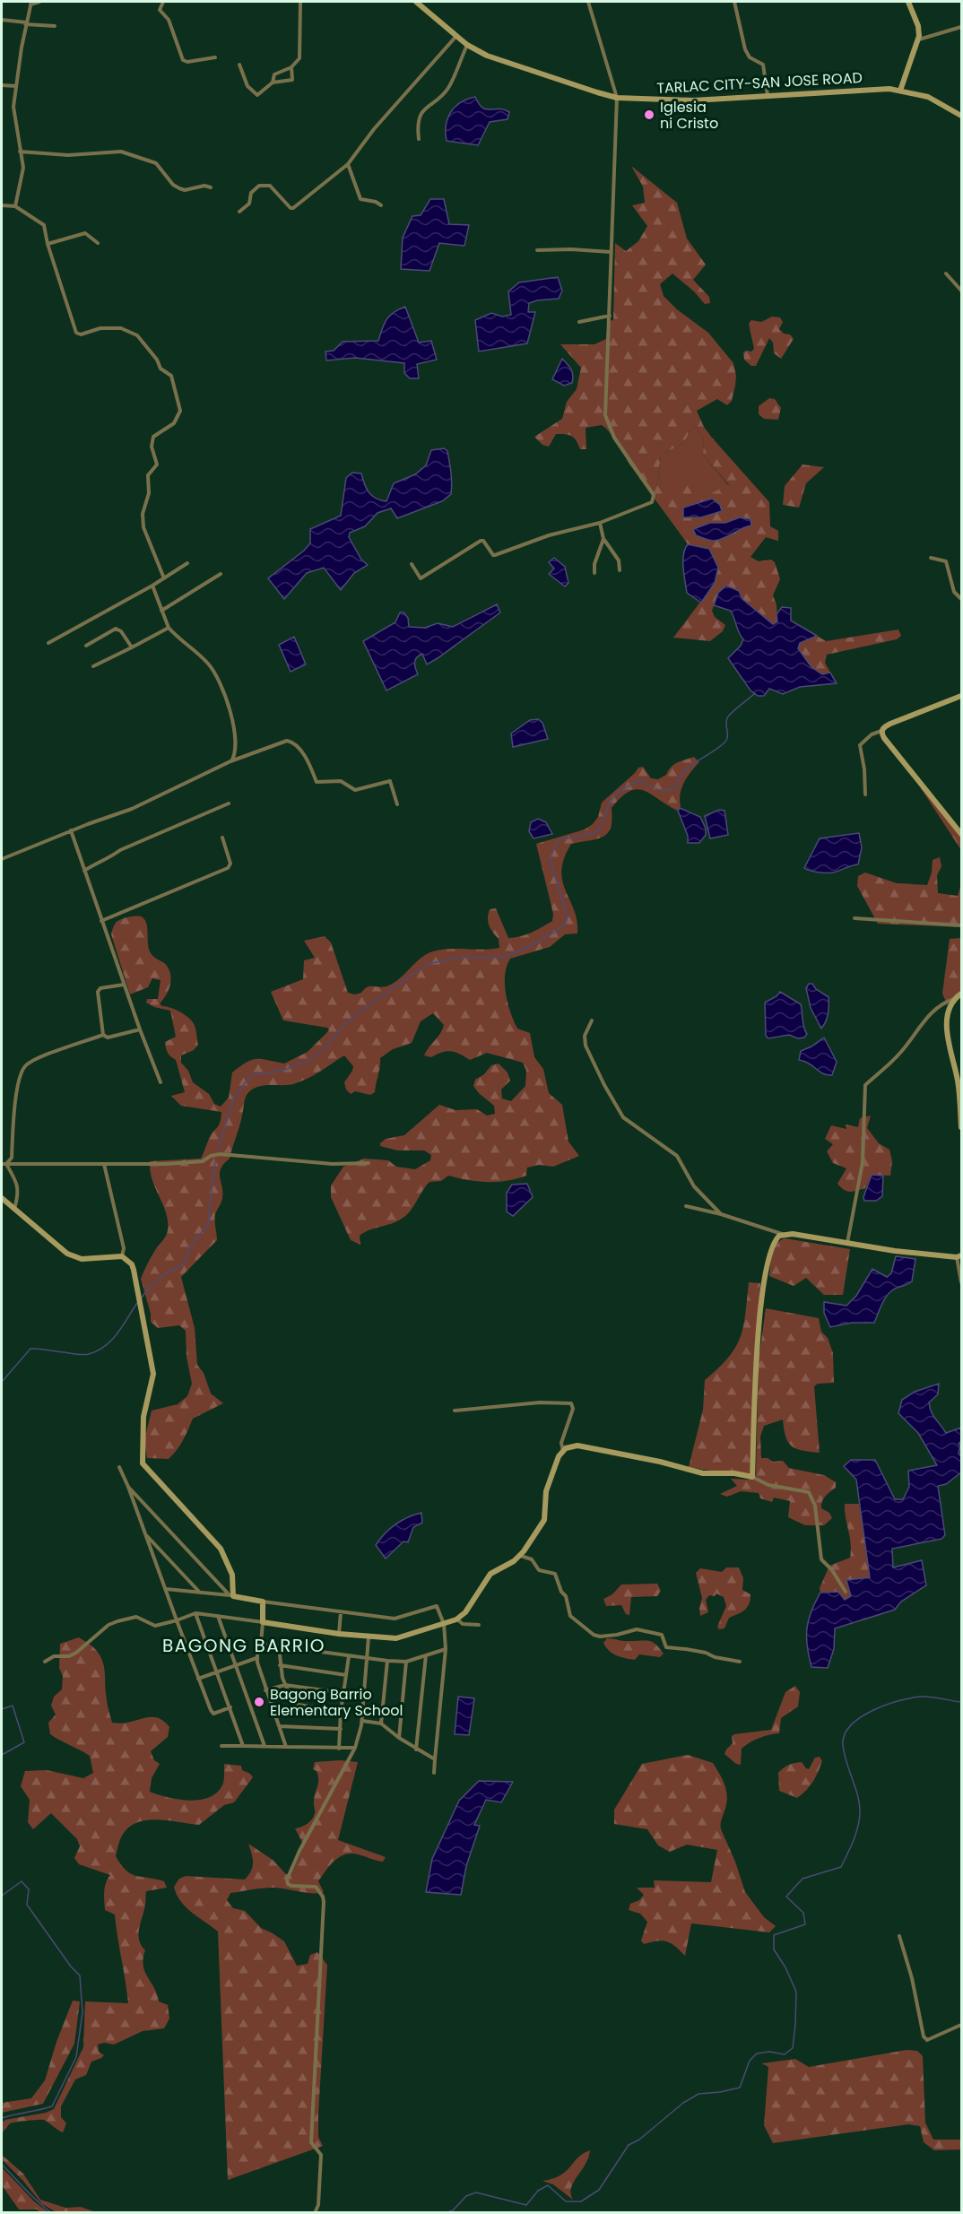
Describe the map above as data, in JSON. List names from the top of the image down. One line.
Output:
{"streets":{"street":["TARLAC CITY-SAN JOSE ROAD"]},"districts":["BAGONG BARRIO"],"places":["Iglesia ni Cristo","Bagong Barrio Elementary School"]}
